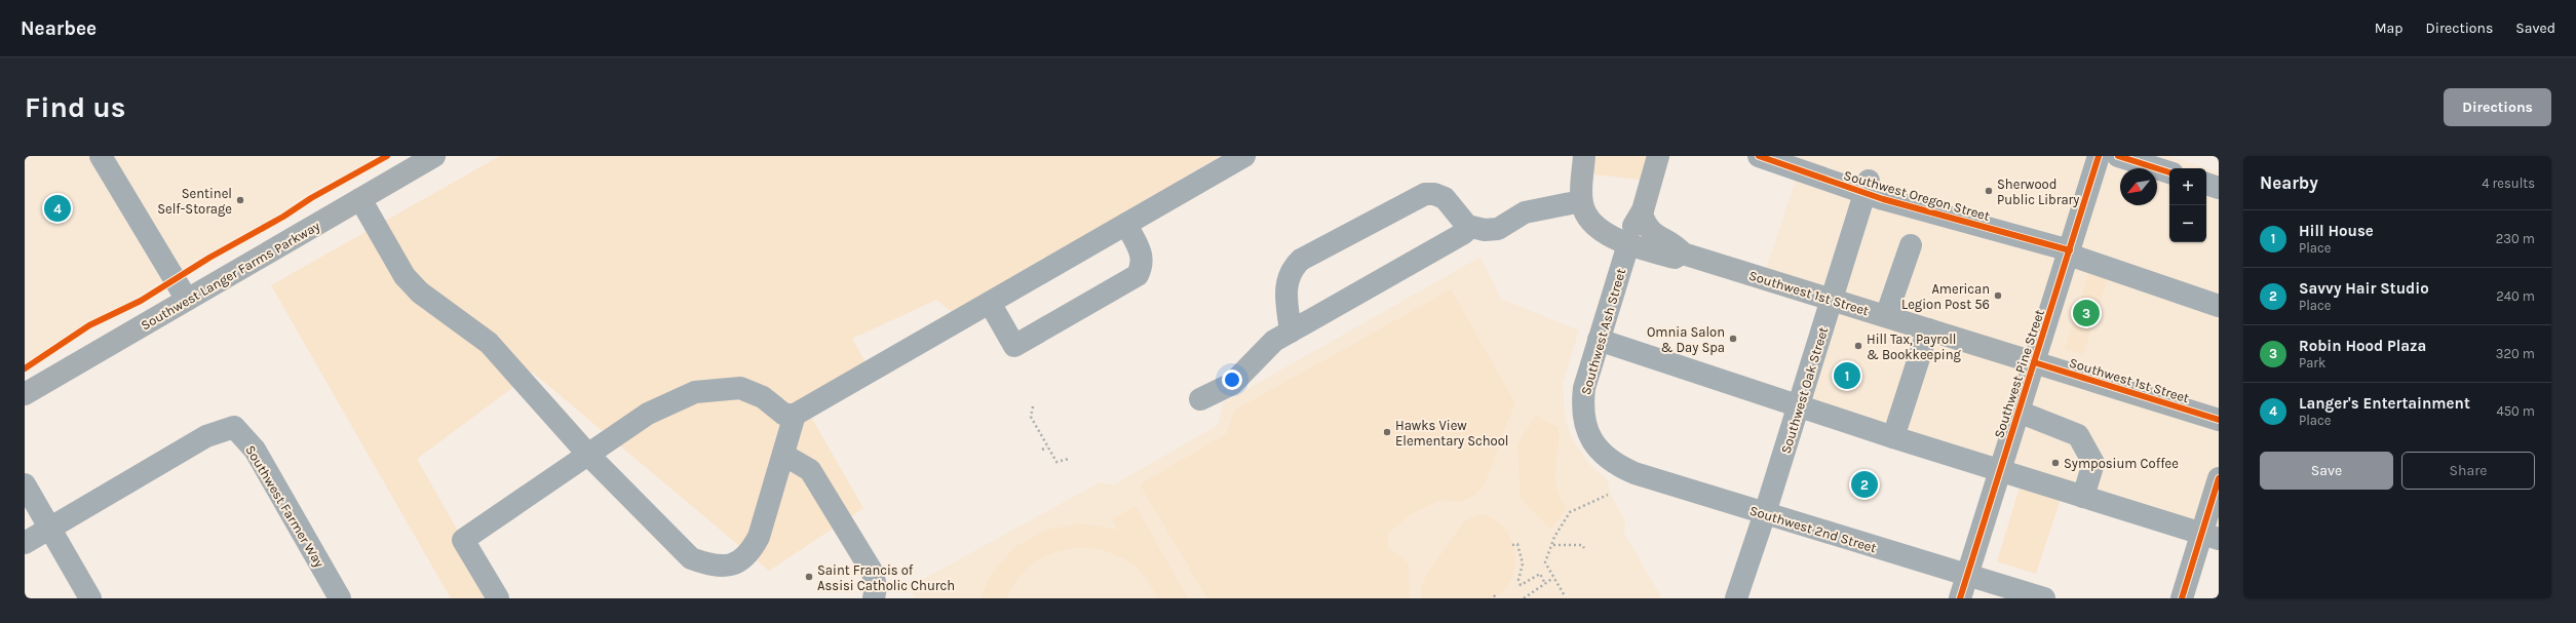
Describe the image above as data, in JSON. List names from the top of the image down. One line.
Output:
{"streets":{"main road":["Southwest Langer Farms Parkway","Southwest 1st Street","Southwest Pine Street"],"street":["Southwest Oregon Street","Southwest Ash Street","Southwest Oak Street","Southwest Farmer Way","Southwest 2nd Street"]},"crossings":[["Southwest Oregon Street","Southwest Pine Street"],["Southwest Oregon Street","Southwest Oak Street"],["Southwest 1st Street","Southwest Ash Street"],["Southwest 1st Street","Southwest Pine Street"],["Southwest 1st Street","Southwest Oak Street"],["Southwest Ash Street","Southwest 2nd Street"],["Southwest Pine Street","Southwest 2nd Street"],["Southwest Oak Street","Southwest 2nd Street"]],"places":["Sherwood Public Library","Sentinel Self-Storage","American Legion Post 56","Omnia Salon & Day Spa","Hill Tax, Payroll & Bookkeeping","Hawks View Elementary School","Symposium Coffee","Saint Francis of Assisi Catholic Church"],"north":"bottom left","page":{"header":"Nearbee","nav":["Map","Directions","Saved"],"buttons":["Directions",["Save","Share"]],"title":"Find us","heading":["Nearby","4 results"],"map_buttons":["+","−"],"pins":["4","3","1","2"],"list":[{"mark":"1","name":"Hill House","note":"Place","value":"230 m"},{"mark":"2","name":"Savvy Hair Studio","note":"Place","value":"240 m"},{"mark":"3","name":"Robin Hood Plaza","note":"Park","value":"320 m"},{"mark":"4","name":"Langer's Entertainment","note":"Place","value":"450 m"}]}}
